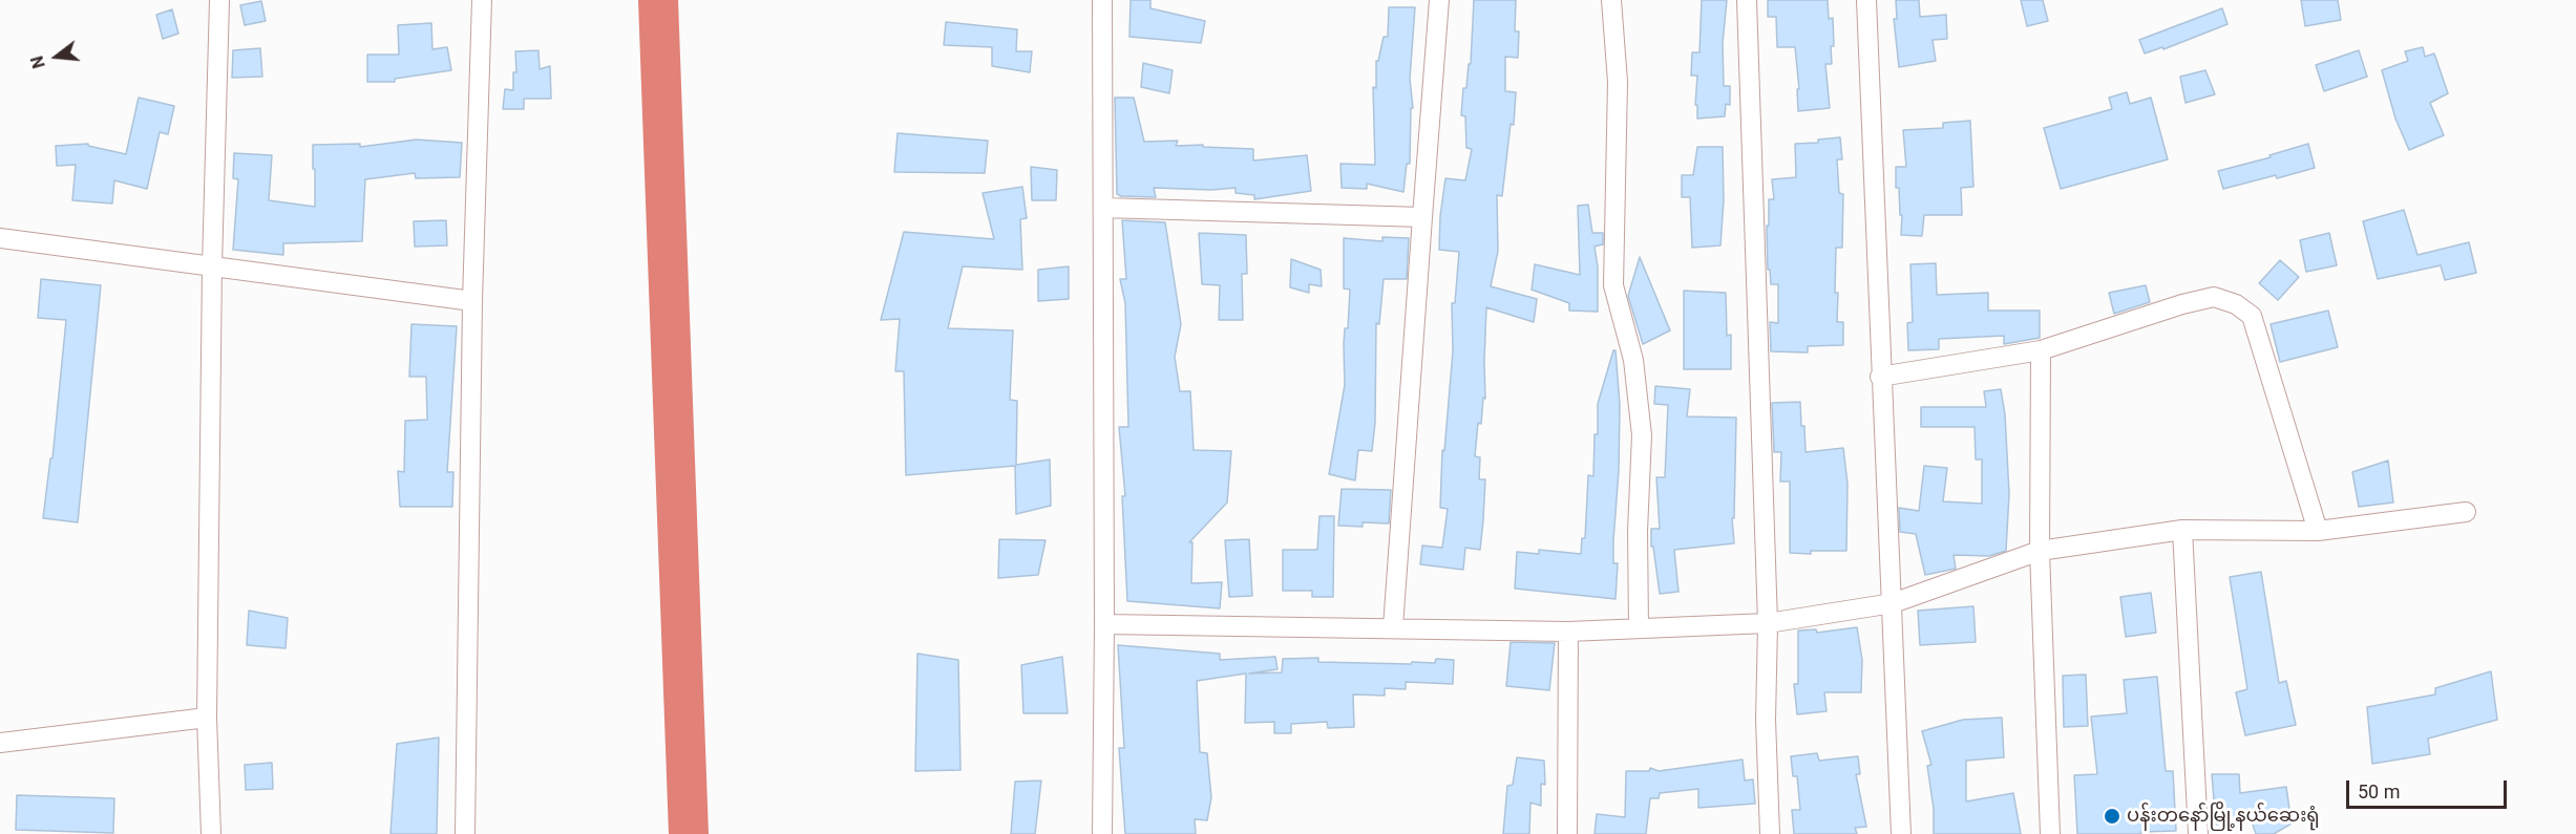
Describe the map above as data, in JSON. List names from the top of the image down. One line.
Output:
{"places":["ပန်းတနော်မြို့နယ်ဆေးရုံ"],"scale_bar":"50 m","north":"left"}
